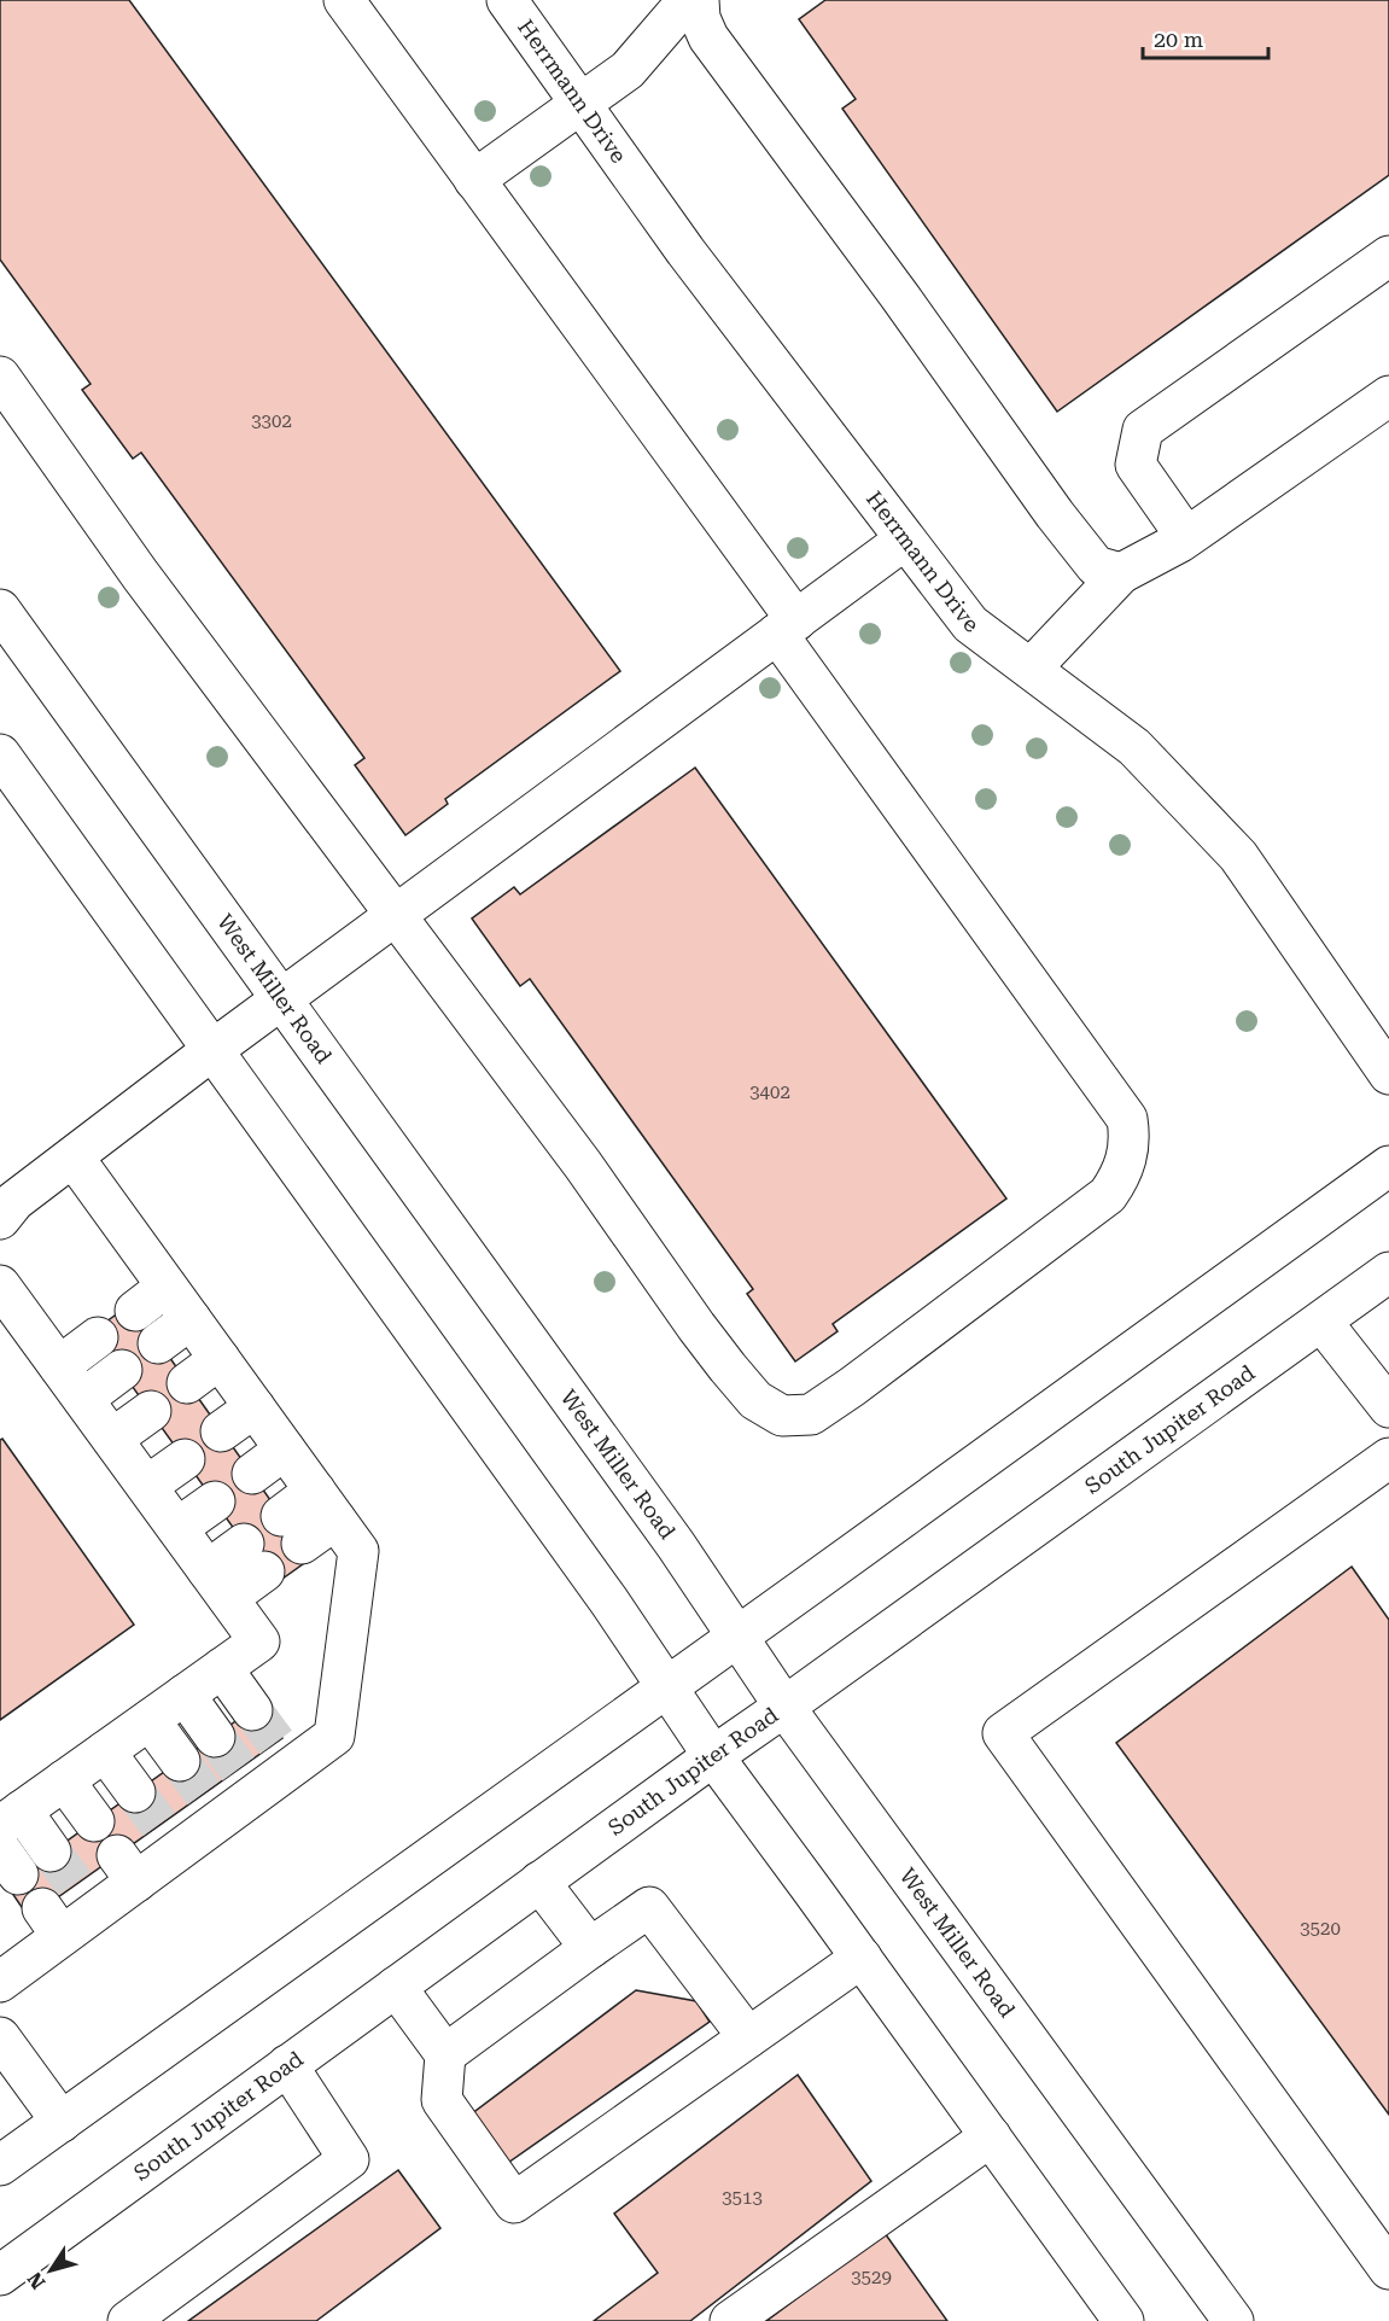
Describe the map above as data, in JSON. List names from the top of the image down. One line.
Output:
{"streets":{"main road":["Herrmann Drive","West Miller Road","South Jupiter Road"]},"crossings":[["West Miller Road","South Jupiter Road"]],"house_numbers":["3302","3402","3520","3513","3529"],"scale_bar":"20 m","north":"bottom left"}
